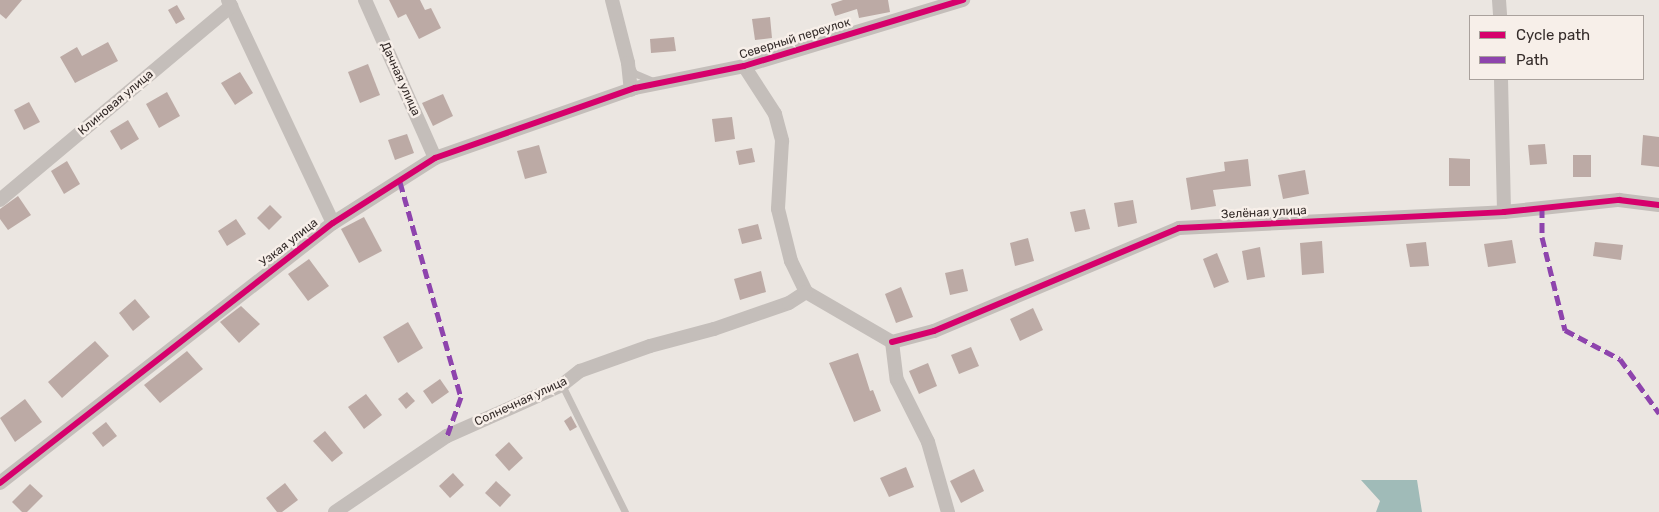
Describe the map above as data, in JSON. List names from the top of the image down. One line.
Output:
{"streets":{"street":["Северный переулок","Дачная улица","Клиновая улица","Зелёная улица","Узкая улица","Солнечная улица"]},"crossings":[["Северный переулок","Узкая улица"],["Дачная улица","Узкая улица"]],"legend":["Cycle path","Path"]}
